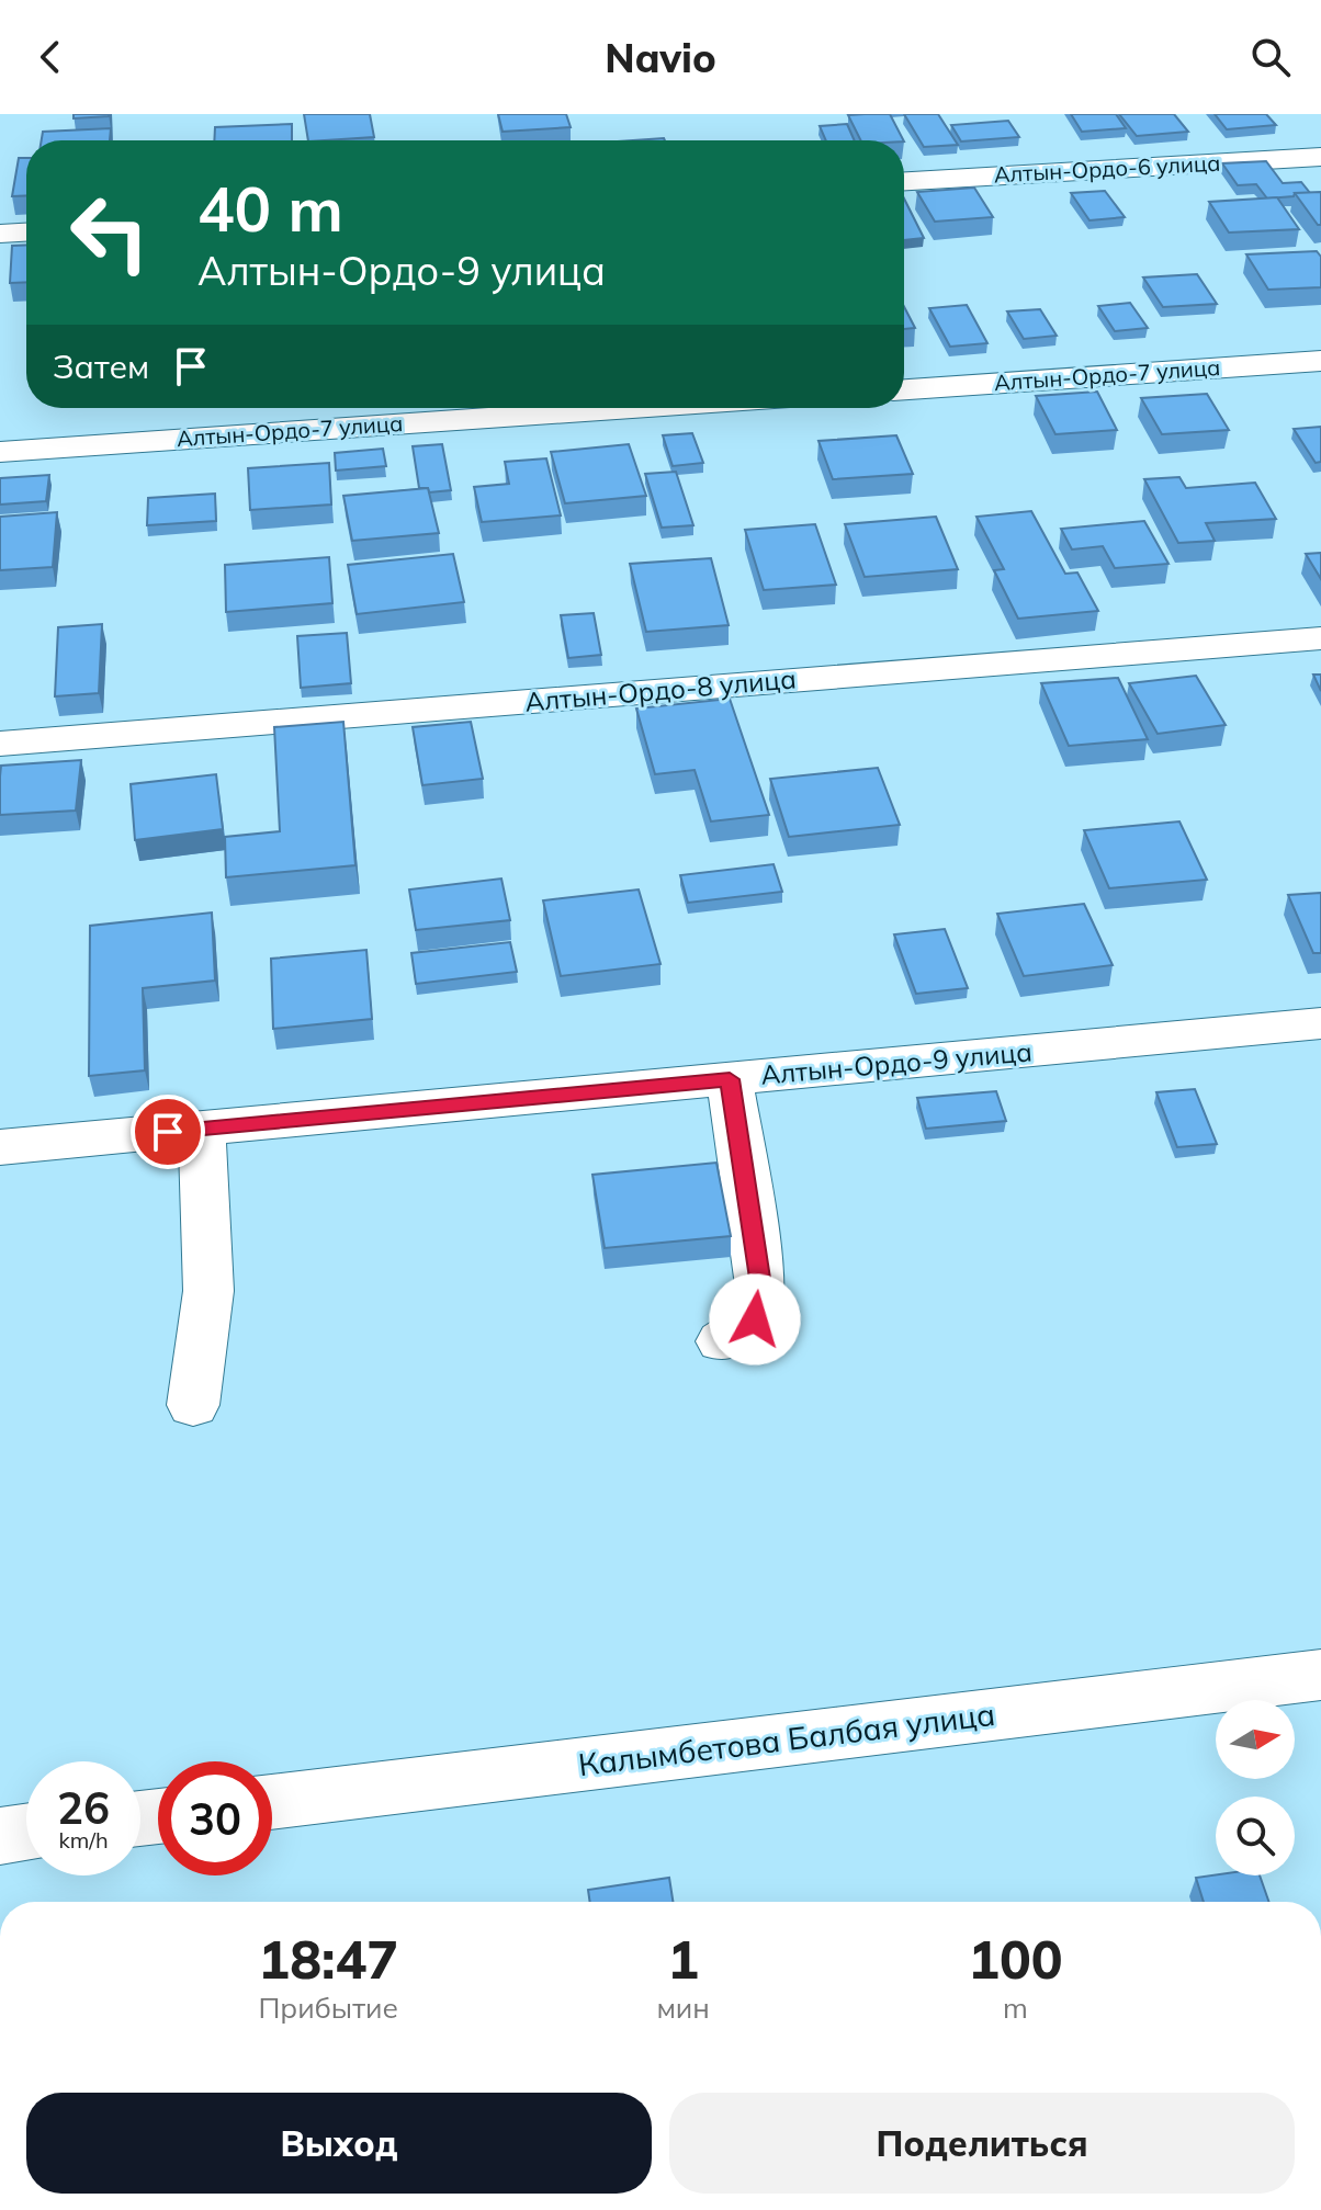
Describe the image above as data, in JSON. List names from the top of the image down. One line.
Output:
{"streets":{"street":["Алтын-Ордо-6 улица","Алтын-Ордо-7 улица","Алтын-Ордо-8 улица","Алтын-Ордо-9 улица","Калымбетова Балбая улица"]},"north":"right","page":{"header":"Navio","turn":["40 m","Алтын-Ордо-9 улица"],"then":"Затем","speed":"26 km/h","limit":"30","eta":["18:47","Прибытие","1","мин","100","m"],"buttons":["Выход","Поделиться"]}}
